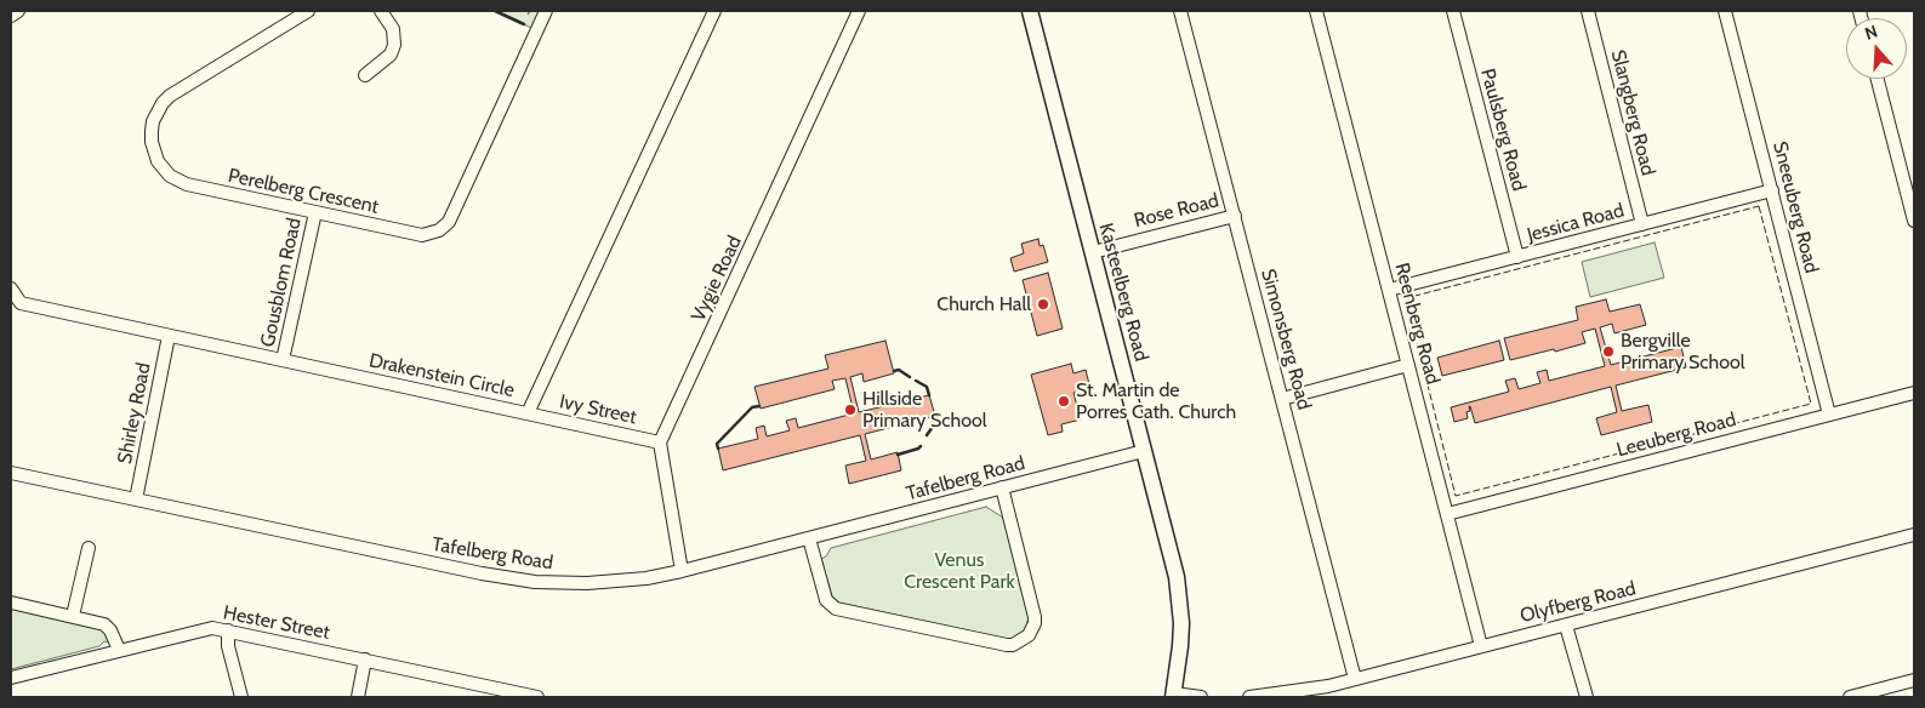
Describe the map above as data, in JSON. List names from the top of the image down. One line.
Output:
{"streets":{"street":["Slangberg Road","Paulsberg Road","Perelberg Crescent","Sneeuberg Road","Rose Road","Jessica Road","Vygie Road","Gousblom Road","Kasteelberg Road","Reenberg Road","Simonsberg Road","Drakenstein Circle","Ivy Street","Shirley Road","Leeuberg Road","Tafelberg Road","Olyfberg Road","Hester Street"]},"crossings":[["Slangberg Road","Jessica Road"],["Paulsberg Road","Jessica Road"],["Perelberg Crescent","Gousblom Road"],["Sneeuberg Road","Jessica Road"],["Sneeuberg Road","Leeuberg Road"],["Rose Road","Kasteelberg Road"],["Rose Road","Simonsberg Road"],["Jessica Road","Reenberg Road"],["Vygie Road","Ivy Street"],["Gousblom Road","Drakenstein Circle"],["Kasteelberg Road","Tafelberg Road"],["Reenberg Road","Leeuberg Road"],["Reenberg Road","Olyfberg Road"],["Simonsberg Road","Olyfberg Road"],["Drakenstein Circle","Ivy Street"],["Drakenstein Circle","Shirley Road"],["Shirley Road","Tafelberg Road"]],"parks":["Venus Crescent Park"],"places":["Church Hall","Bergville Primary School","St. Martin de Porres Cath. Church","Hillside Primary School"],"north":"top"}
